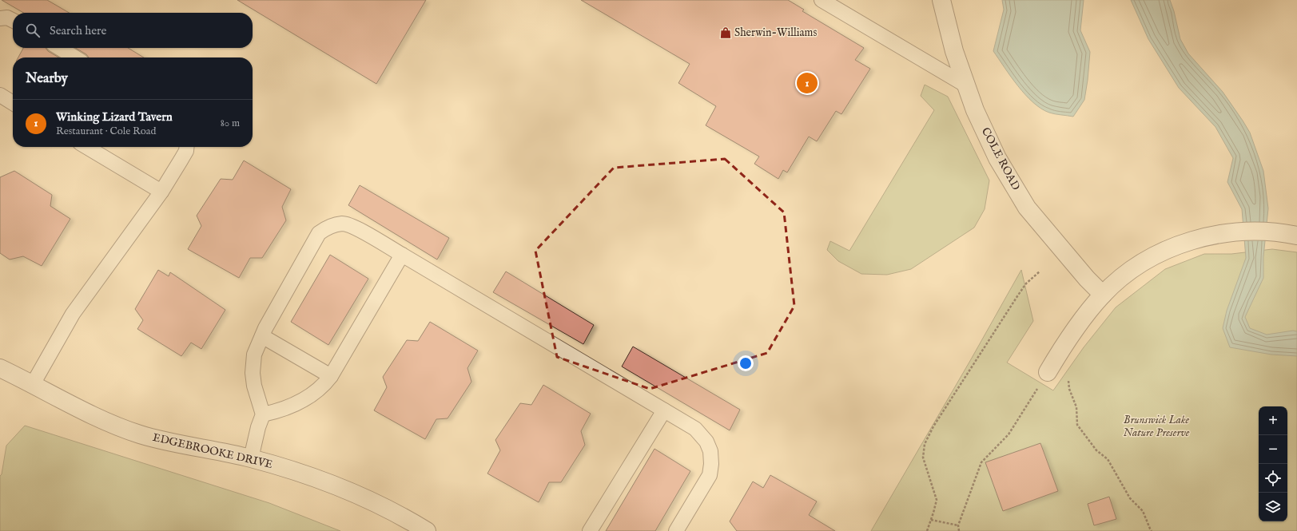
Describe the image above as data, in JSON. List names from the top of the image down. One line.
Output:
{"streets":{"street":["COLE ROAD","EDGEBROOKE DRIVE"]},"parks":["Brunswick Lake Nature Preserve"],"places":{"shop":["Sherwin-Williams"]},"page":{"search":"Search here","heading":"Nearby","pins":"1","list":[{"mark":"1","name":"Winking Lizard Tavern","note":"Restaurant · Cole Road","value":"80 m"}],"map_buttons":["+","−"]}}
